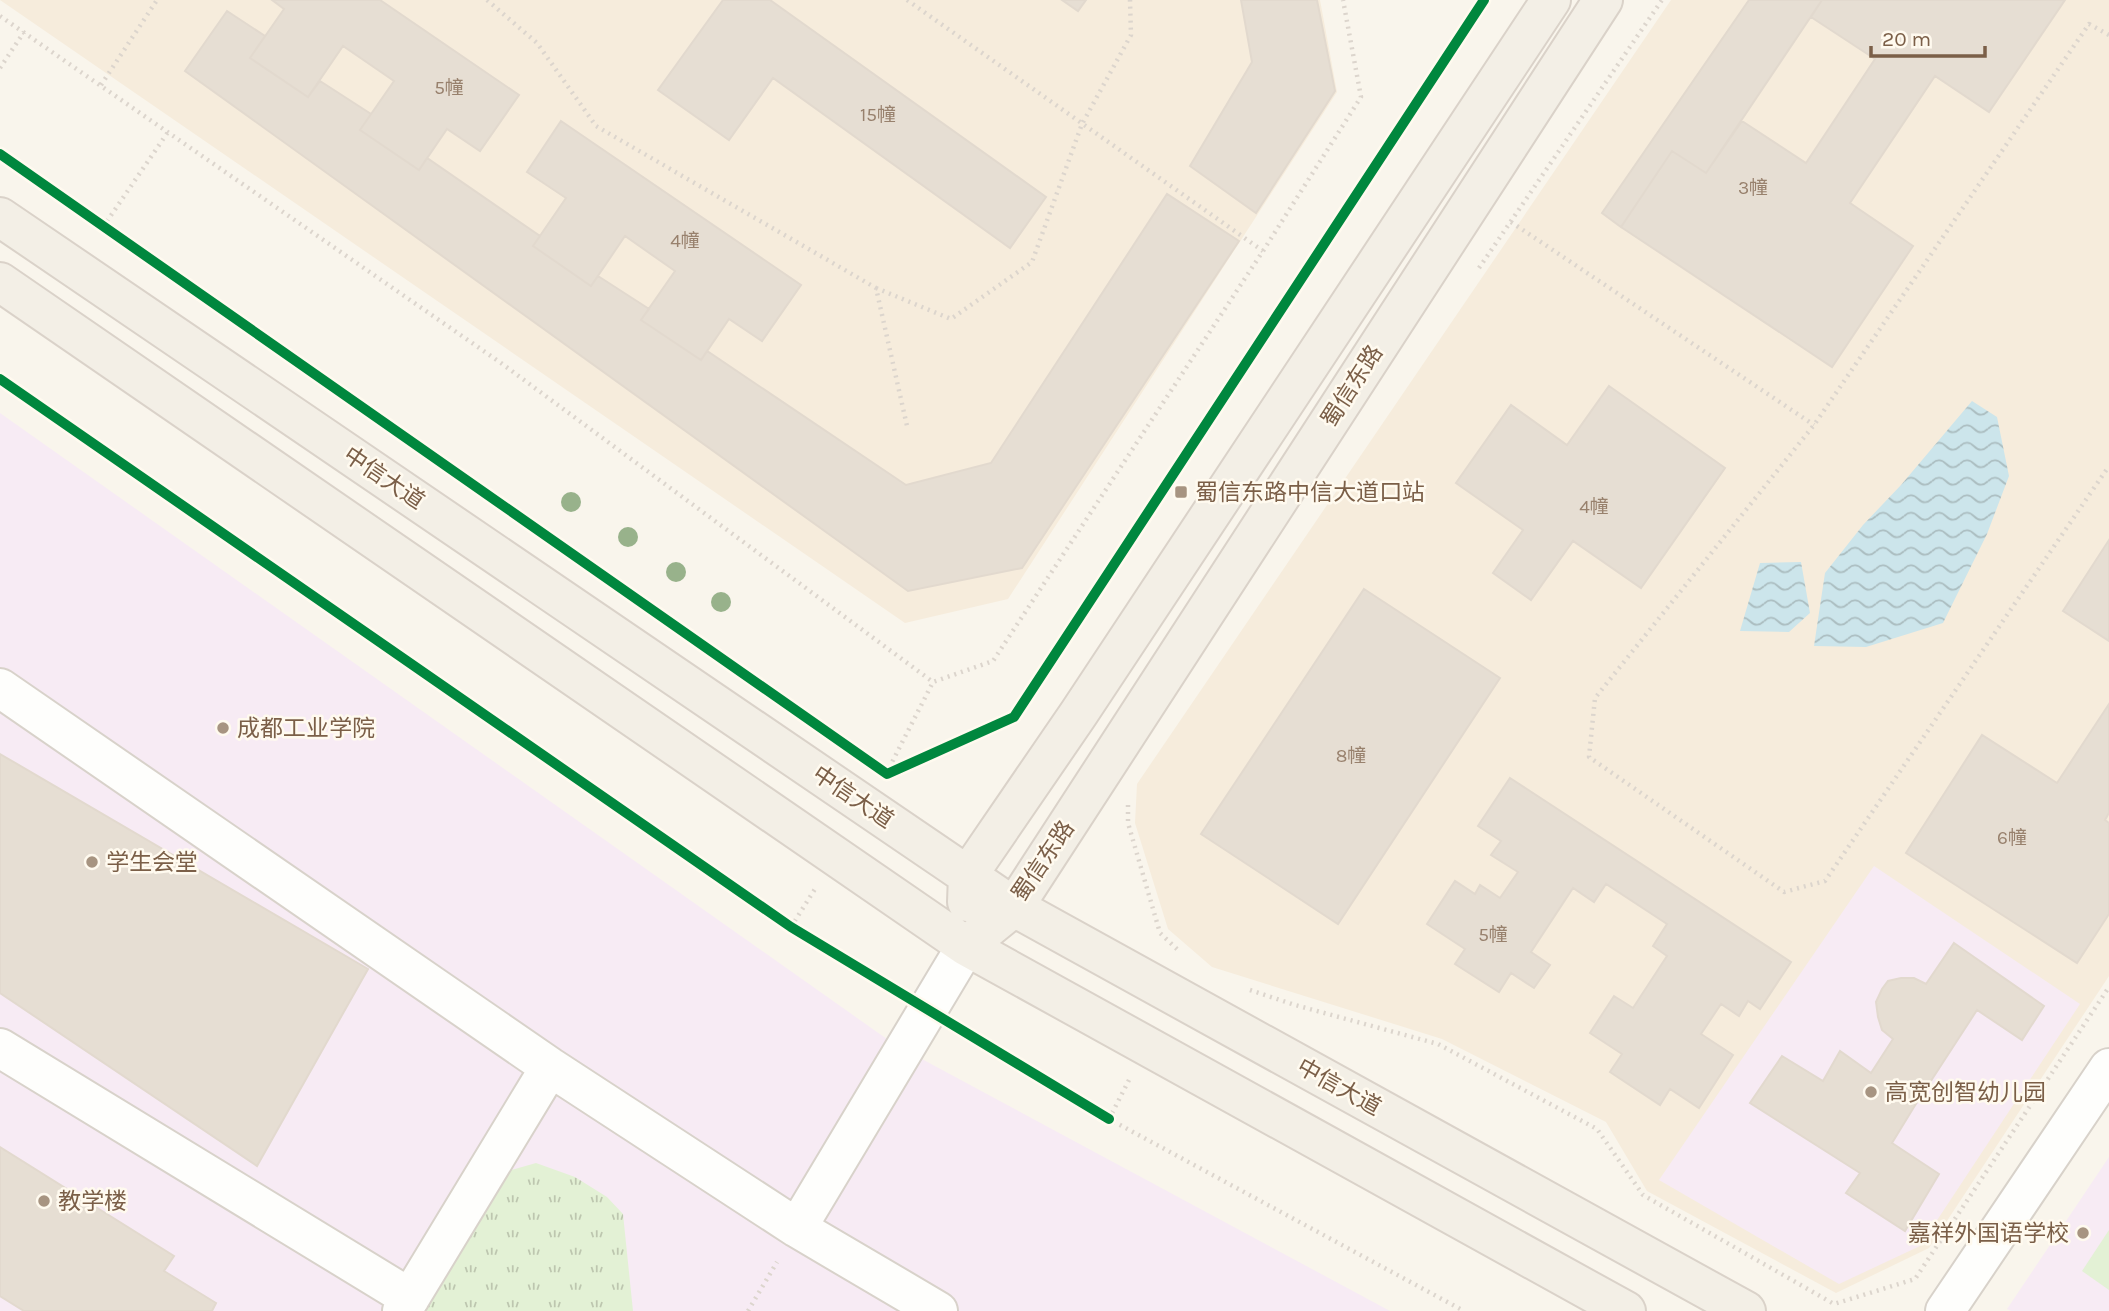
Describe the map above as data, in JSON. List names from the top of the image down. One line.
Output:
{"streets":{"main road":["蜀信东路","中信大道"]},"crossings":[["蜀信东路","中信大道"]],"places":{"transit":["蜀信东路中信大道口站"],"other":["成都工业学院","学生会堂","高宽创智幼儿园","教学楼","嘉祥外国语学校"]},"house_numbers":["5幢","15幢","3幢","4幢","4幢","8幢","6幢","5幢"],"scale_bar":"20 m"}
